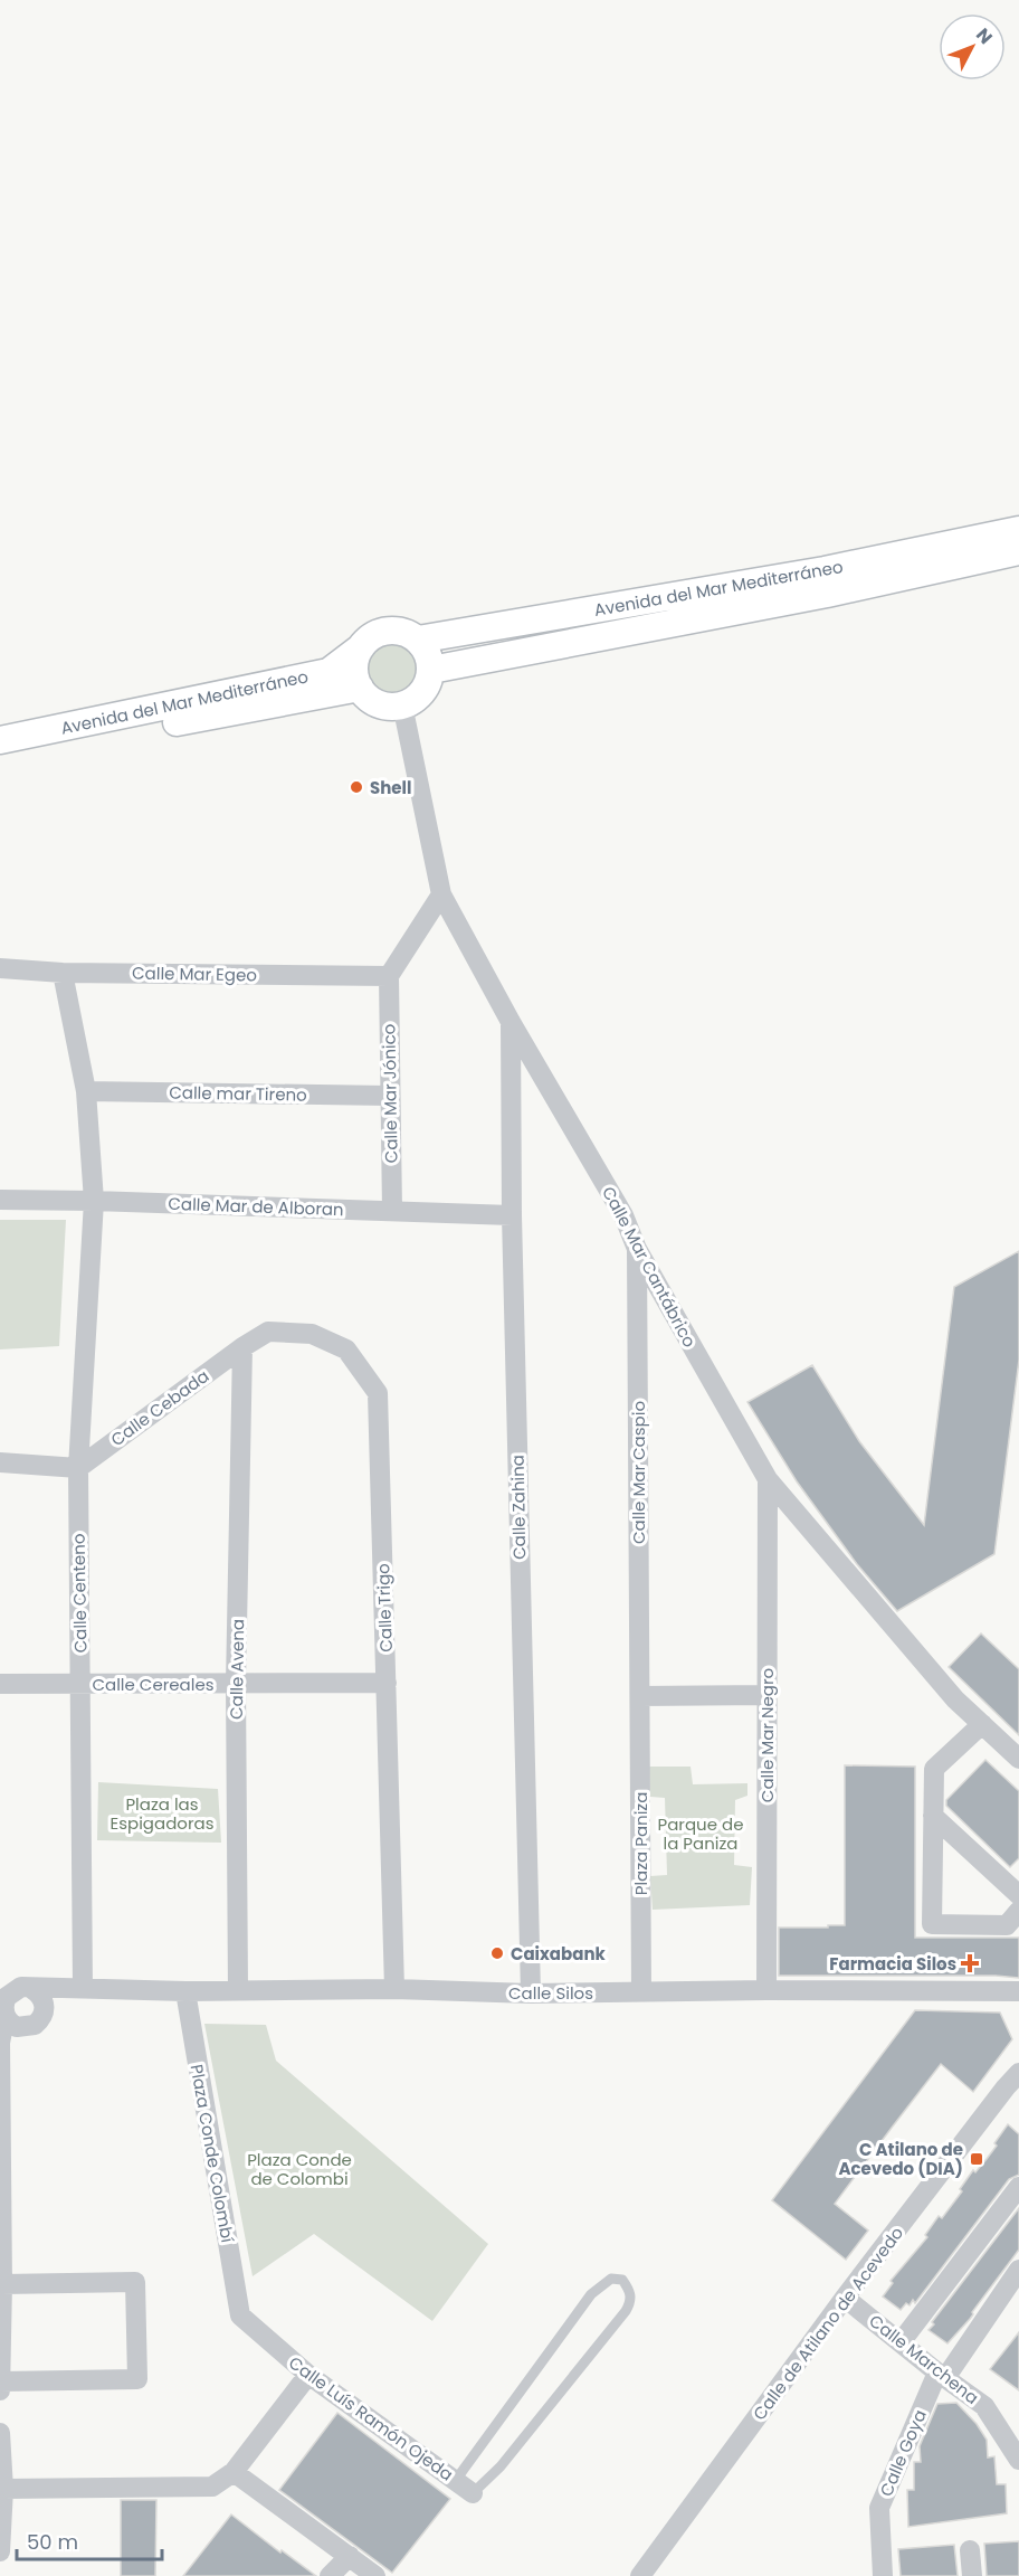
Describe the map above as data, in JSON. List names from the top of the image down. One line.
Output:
{"streets":{"main road":["Avenida del Mar Mediterráneo"],"street":["Calle Mar Egeo","Calle mar Tireno","Calle Mar Jónico","Calle Mar de Alboran","Calle Mar Cantábrico","Calle Cebada","Calle Mar Caspio","Calle Zahina","Calle Centeno","Calle Trigo","Calle Avena","Calle Cereales","Calle Mar Negro","Plaza Paniza","Calle Silos","Plaza Conde Colombí","Calle de Atilano de Acevedo","Calle Marchena","Calle Luís Ramón Ojeda","Calle Goya"]},"crossings":[["Avenida del Mar Mediterráneo","Calle Mar Cantábrico"],["Calle Mar Egeo","Calle Mar Jónico"],["Calle Mar Egeo","Calle Centeno"],["Calle mar Tireno","Calle Mar Jónico"],["Calle mar Tireno","Calle Centeno"],["Calle Mar Jónico","Calle Mar de Alboran"],["Calle Mar de Alboran","Calle Zahina"],["Calle Mar de Alboran","Calle Centeno"],["Calle Mar Cantábrico","Calle Mar Caspio"],["Calle Mar Cantábrico","Calle Zahina"],["Calle Mar Cantábrico","Calle Mar Negro"],["Calle Cebada","Calle Centeno"],["Calle Cebada","Calle Trigo"],["Calle Cebada","Calle Avena"],["Calle Mar Caspio","Plaza Paniza"],["Calle Zahina","Calle Silos"],["Calle Centeno","Calle Cereales"],["Calle Centeno","Calle Silos"],["Calle Trigo","Calle Avena"],["Calle Trigo","Calle Cereales"],["Calle Trigo","Calle Silos"],["Calle Avena","Calle Cereales"],["Calle Avena","Calle Silos"],["Calle Mar Negro","Calle Silos"],["Plaza Paniza","Calle Silos"],["Calle Silos","Plaza Conde Colombí"],["Plaza Conde Colombí","Calle Luís Ramón Ojeda"],["Calle de Atilano de Acevedo","Calle Marchena"],["Calle Marchena","Calle Goya"]],"parks":["Plaza las Espigadoras","Parque de la Paniza","Plaza Conde de Colombi"],"places":{"other":["Shell","Caixabank"],"health":["Farmacia Silos"],"transit":["C Atilano de Acevedo (DIA)"]},"scale_bar":"50 m","north":"top right"}
